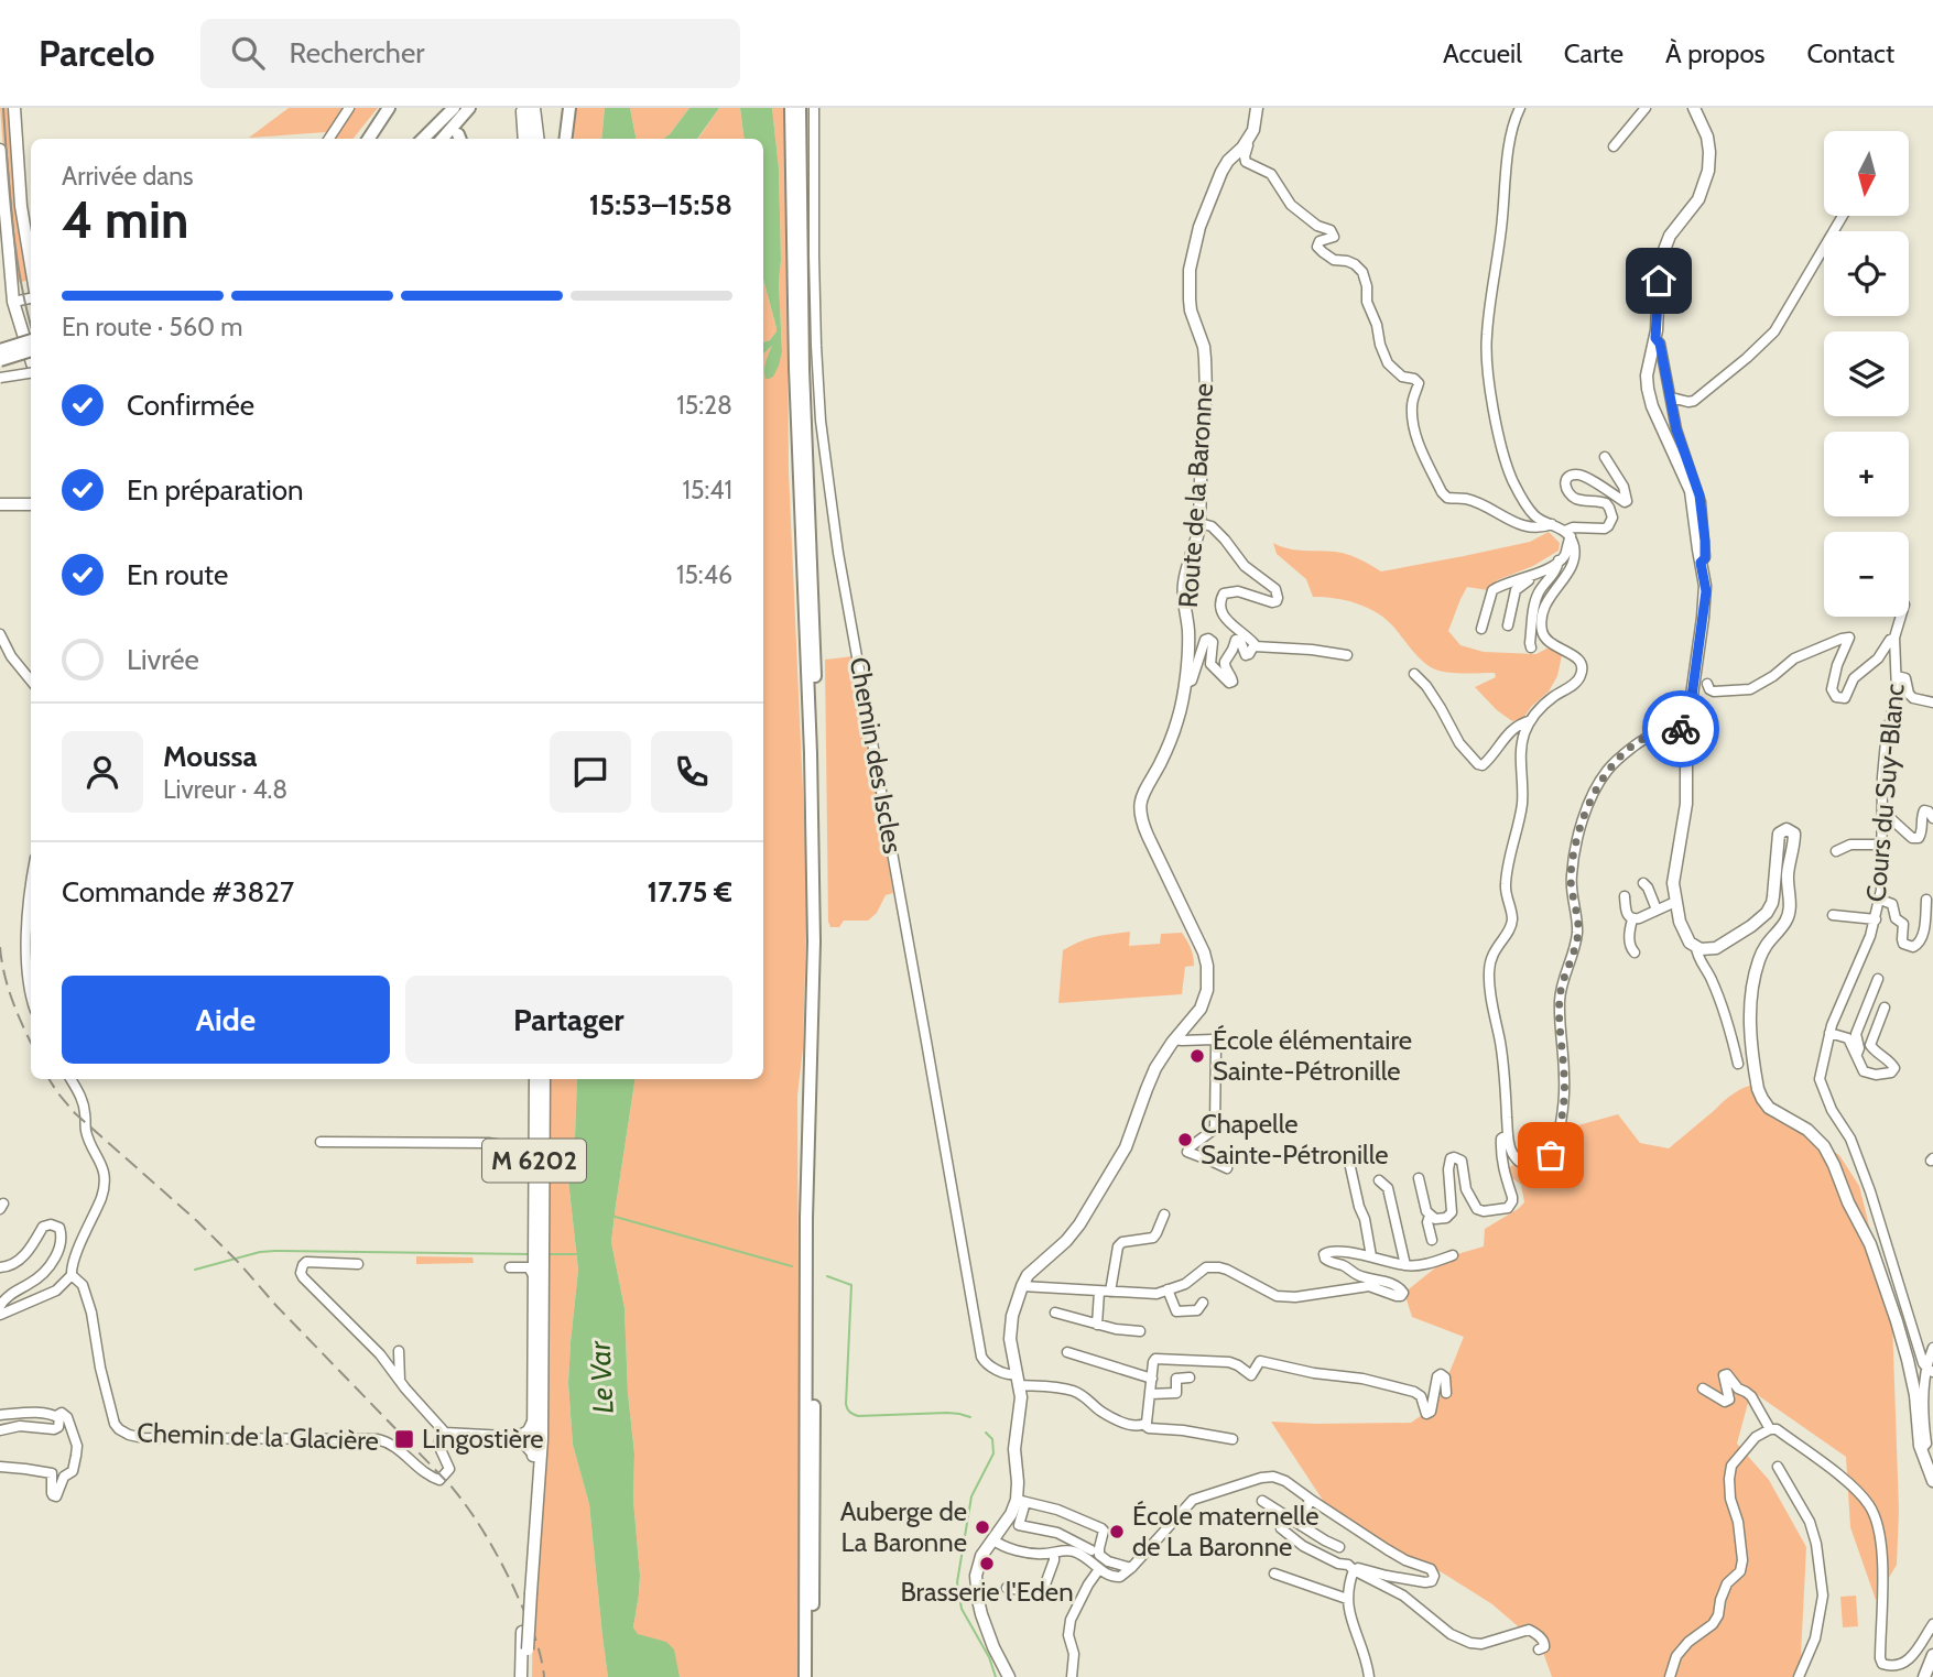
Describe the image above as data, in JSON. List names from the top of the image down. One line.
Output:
{"streets":{"main road":["Route de la Baronne","M 6202"],"street":["Chemin des Iscles","Cours du Suy-Blanc","Chemin de la Glacière"]},"crossings":[["Route de la Baronne","Chemin des Iscles"]],"water":["Le Var"],"places":{"other":["École élémentaire Sainte-Pétronille","Chapelle Sainte-Pétronille","Auberge de La Baronne","École maternelle de La Baronne","Brasserie l'Eden"],"transit":["Lingostière"]},"north":"bottom","page":{"header":"Parcelo","search":"Rechercher","nav":["Accueil","Carte","À propos","Contact"],"map_buttons":["+","−"],"heading":["4 min","Arrivée dans","15:53–15:58"],"panel":["Moussa","Livreur · 4.8","Commande #3827","17.75 €"],"bar":"En route · 560 m","list":[["Confirmée","15:28"],["En préparation","15:41"],["En route","15:46"],"Livrée"],"buttons":["Aide","Partager"]}}
